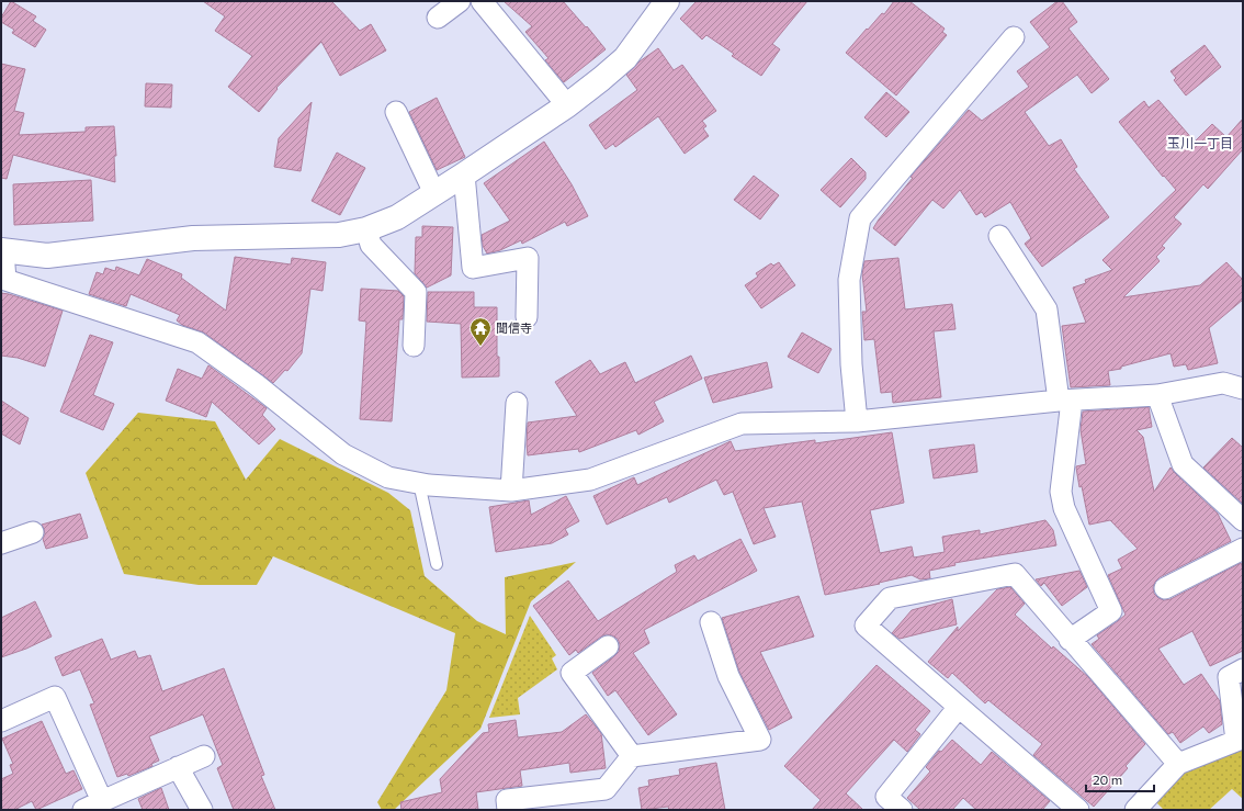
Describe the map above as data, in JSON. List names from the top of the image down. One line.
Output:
{"districts":["玉川一丁目"],"places":{"temple":["聞信寺"]},"scale_bar":"20 m"}
